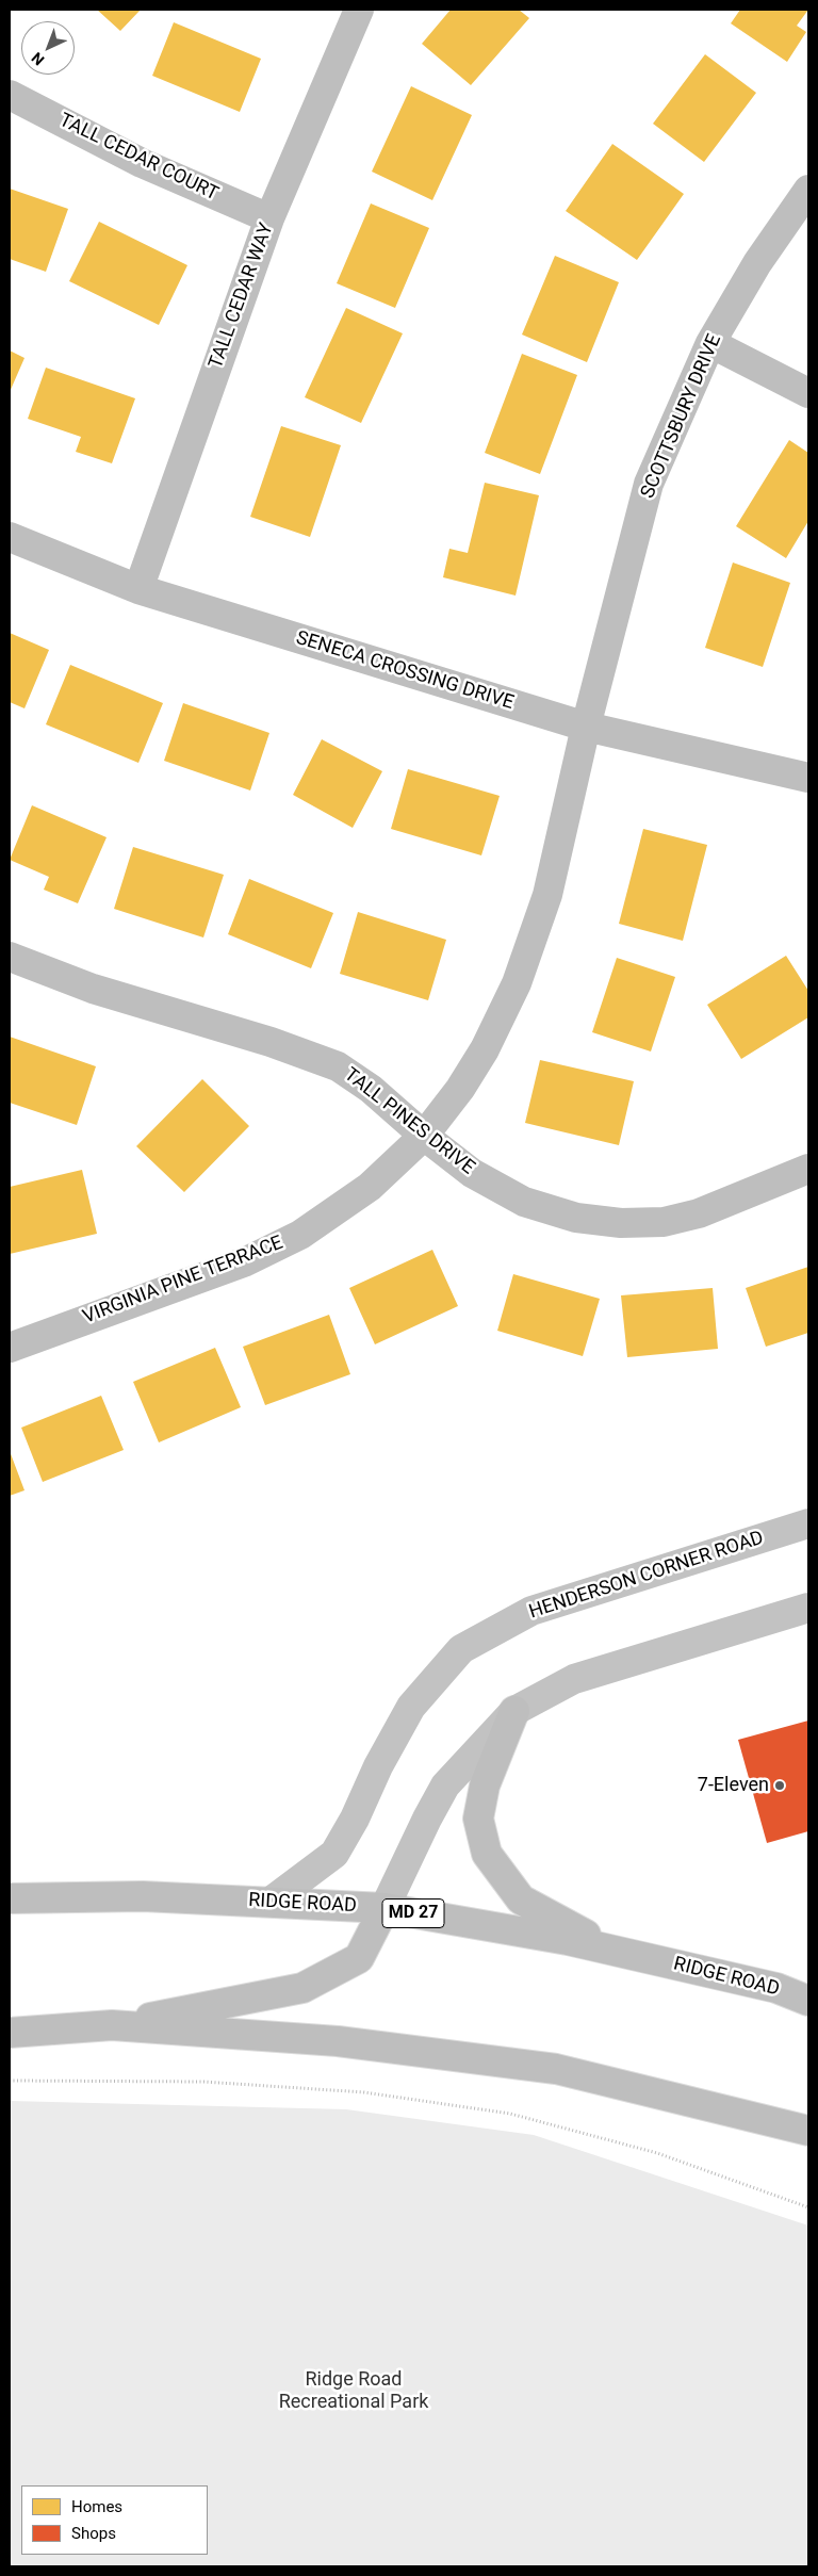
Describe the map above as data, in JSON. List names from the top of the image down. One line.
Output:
{"streets":{"main road":["TALL CEDAR COURT","TALL CEDAR WAY","SCOTTSBURY DRIVE","SENECA CROSSING DRIVE","TALL PINES DRIVE","VIRGINIA PINE TERRACE","RIDGE ROAD","MD 27"],"street":["HENDERSON CORNER ROAD"]},"crossings":[["TALL CEDAR COURT","TALL CEDAR WAY"],["TALL CEDAR WAY","SENECA CROSSING DRIVE"],["SCOTTSBURY DRIVE","SENECA CROSSING DRIVE"],["SCOTTSBURY DRIVE","VIRGINIA PINE TERRACE"],["SENECA CROSSING DRIVE","VIRGINIA PINE TERRACE"],["TALL PINES DRIVE","VIRGINIA PINE TERRACE"],["HENDERSON CORNER ROAD","RIDGE ROAD"]],"parks":["Ridge Road Recreational Park"],"places":["7-Eleven"],"legend":["Homes","Shops"],"north":"bottom left"}
